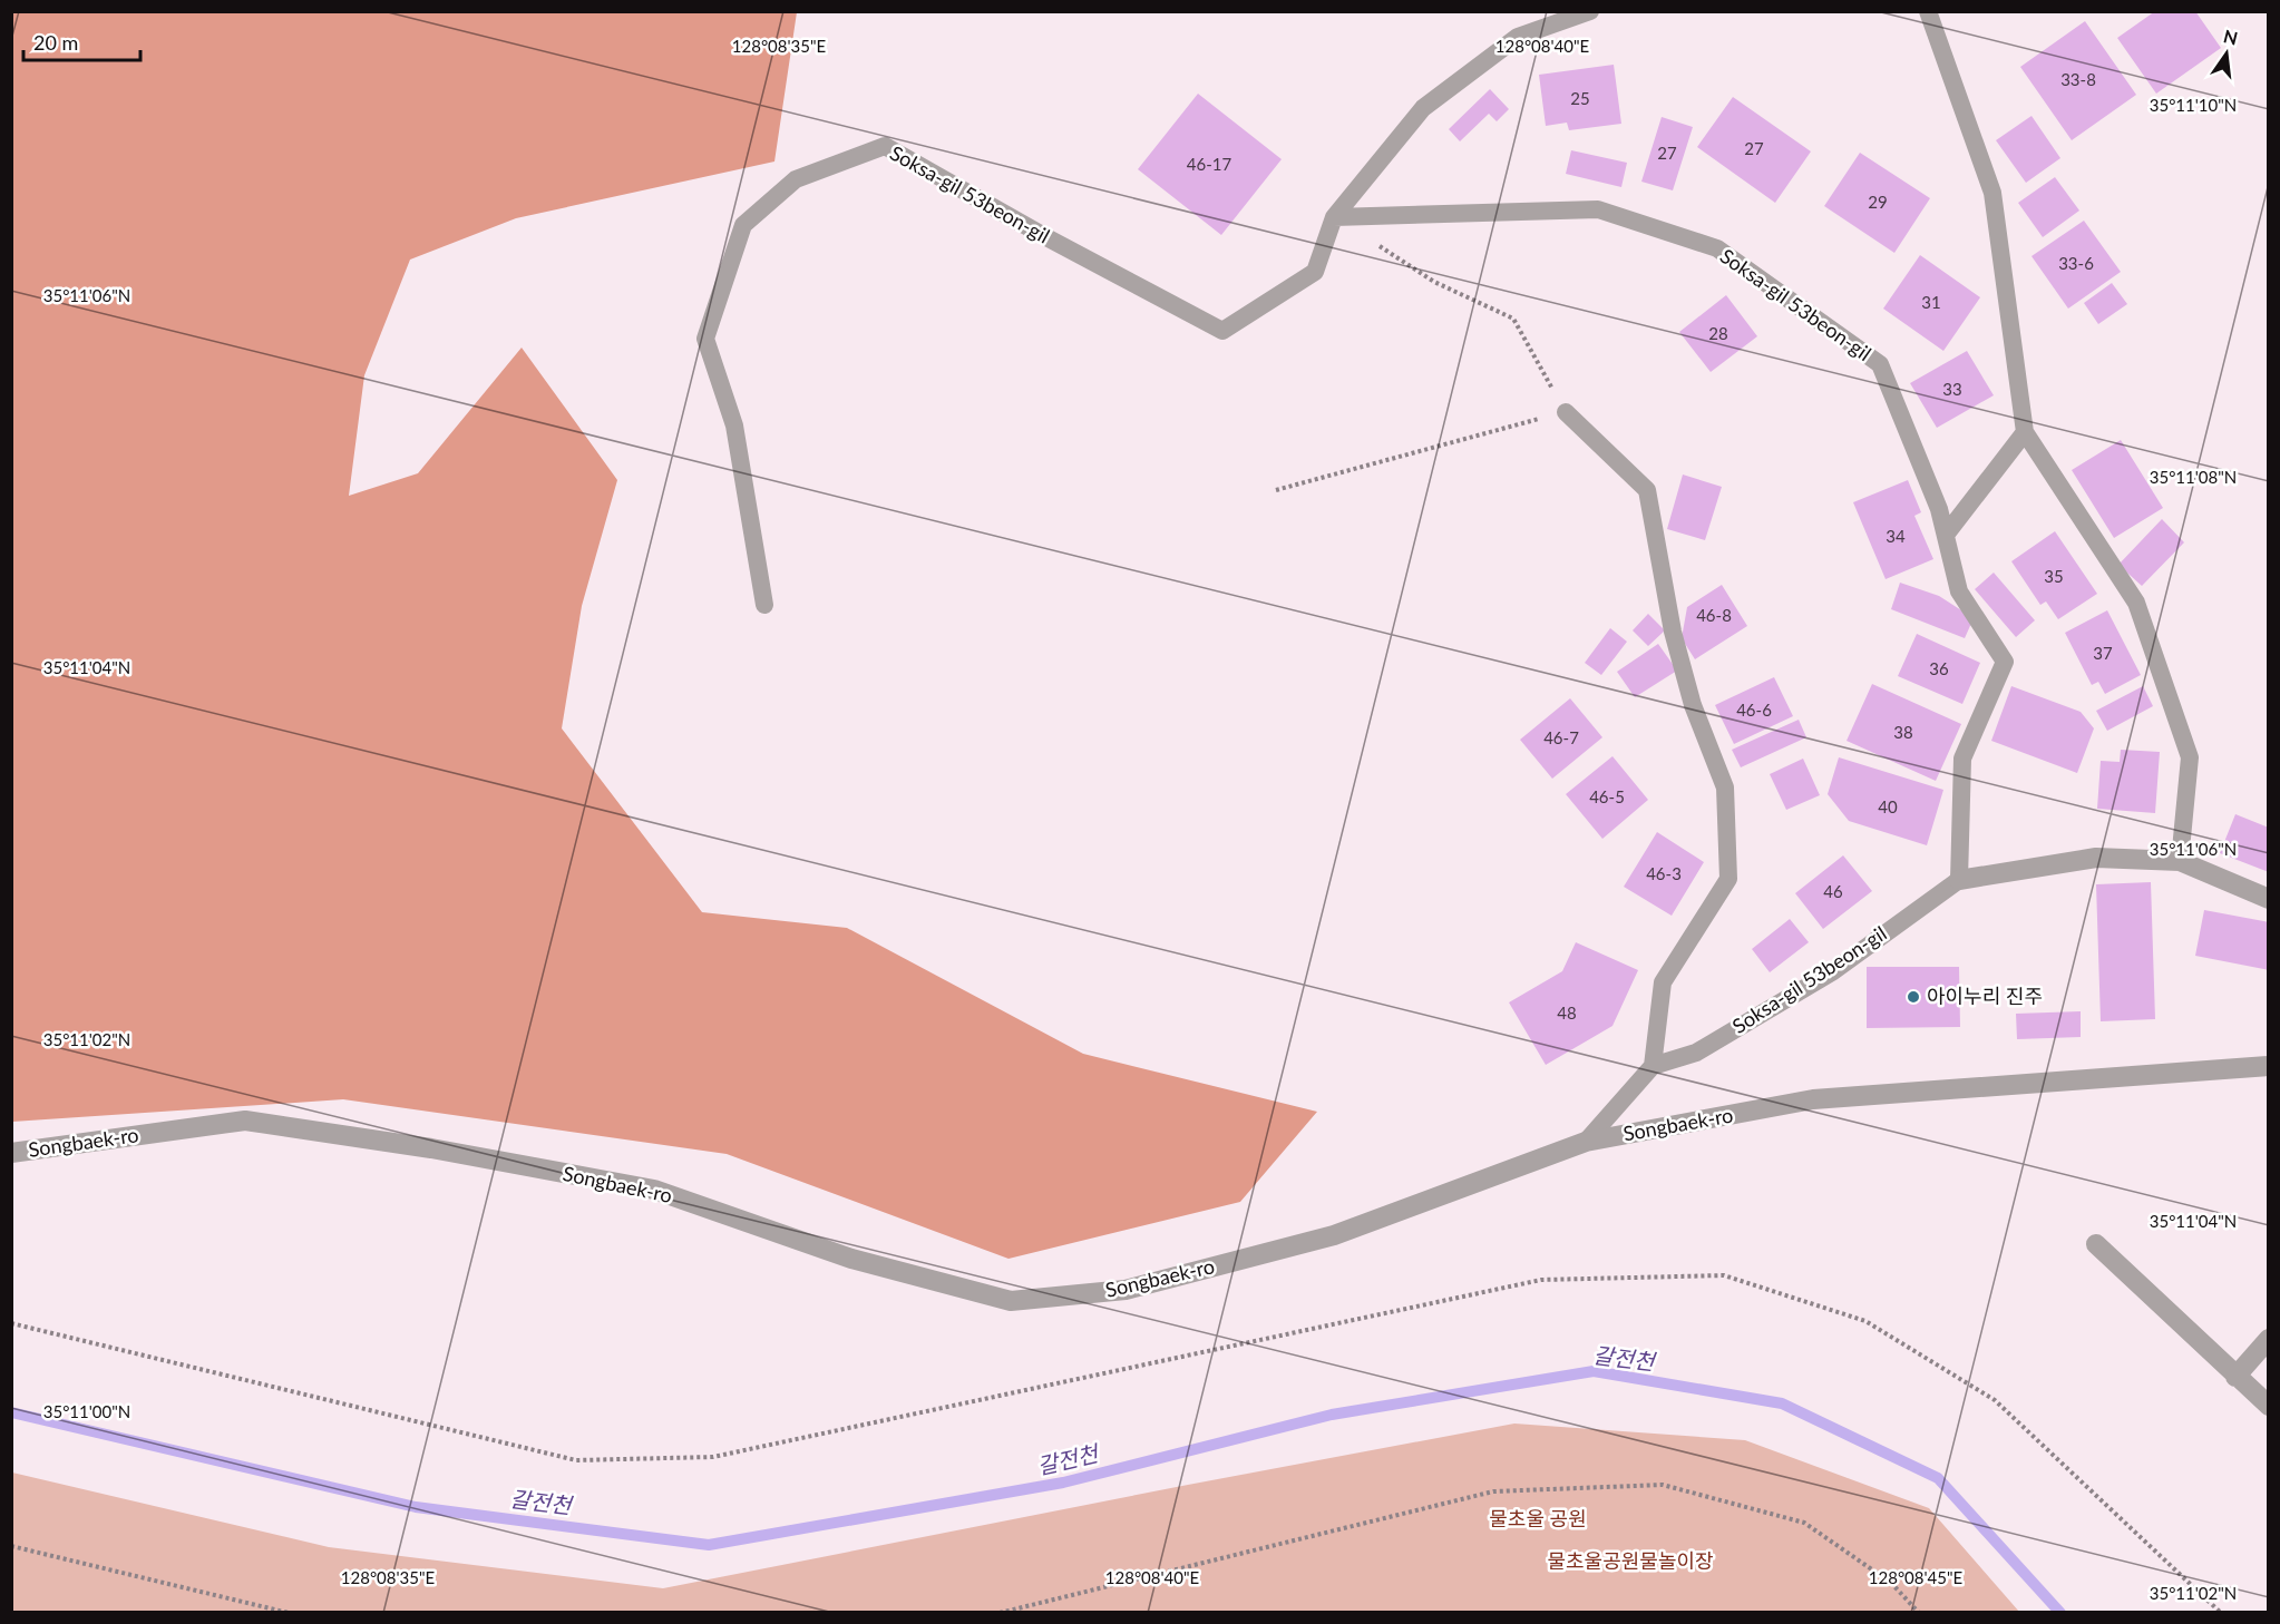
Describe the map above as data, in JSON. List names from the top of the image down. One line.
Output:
{"streets":{"street":["Soksa-gil 53beon-gil","Songbaek-ro"]},"water":["갈전천"],"parks":["물초울 공원","물초울공원물놀이장"],"places":["아이누리 진주"],"house_numbers":["33-8","25","27","27","46-17","29","33-6","31","28","33","34","35","46-8","37","36","46-6","38","46-7","46-5","40","46-3","46","48"],"scale_bar":"20 m","north":"top","coordinates":["128°08'35\"E","128°08'40\"E","35°11'10\"N","35°11'06\"N","35°11'08\"N","35°11'04\"N","35°11'02\"N","35°11'00\"N","128°08'45\"E"]}
